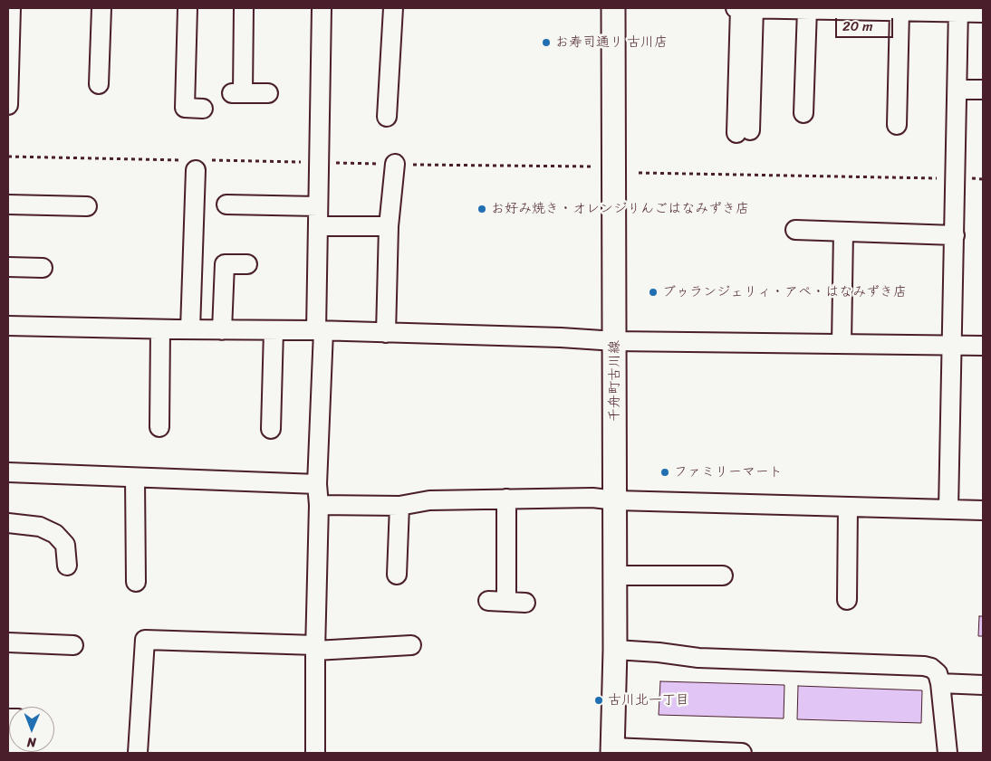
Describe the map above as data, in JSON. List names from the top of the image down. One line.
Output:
{"streets":{"street":["千舟町古川線"]},"places":["お寿司通リ 古川店","お好み焼き・オレンジりんごはなみずき店","ブゥランジェリィ・アペ・はなみずき店","ファミリーマート","古川北一丁目"],"scale_bar":"20 m","north":"bottom"}
